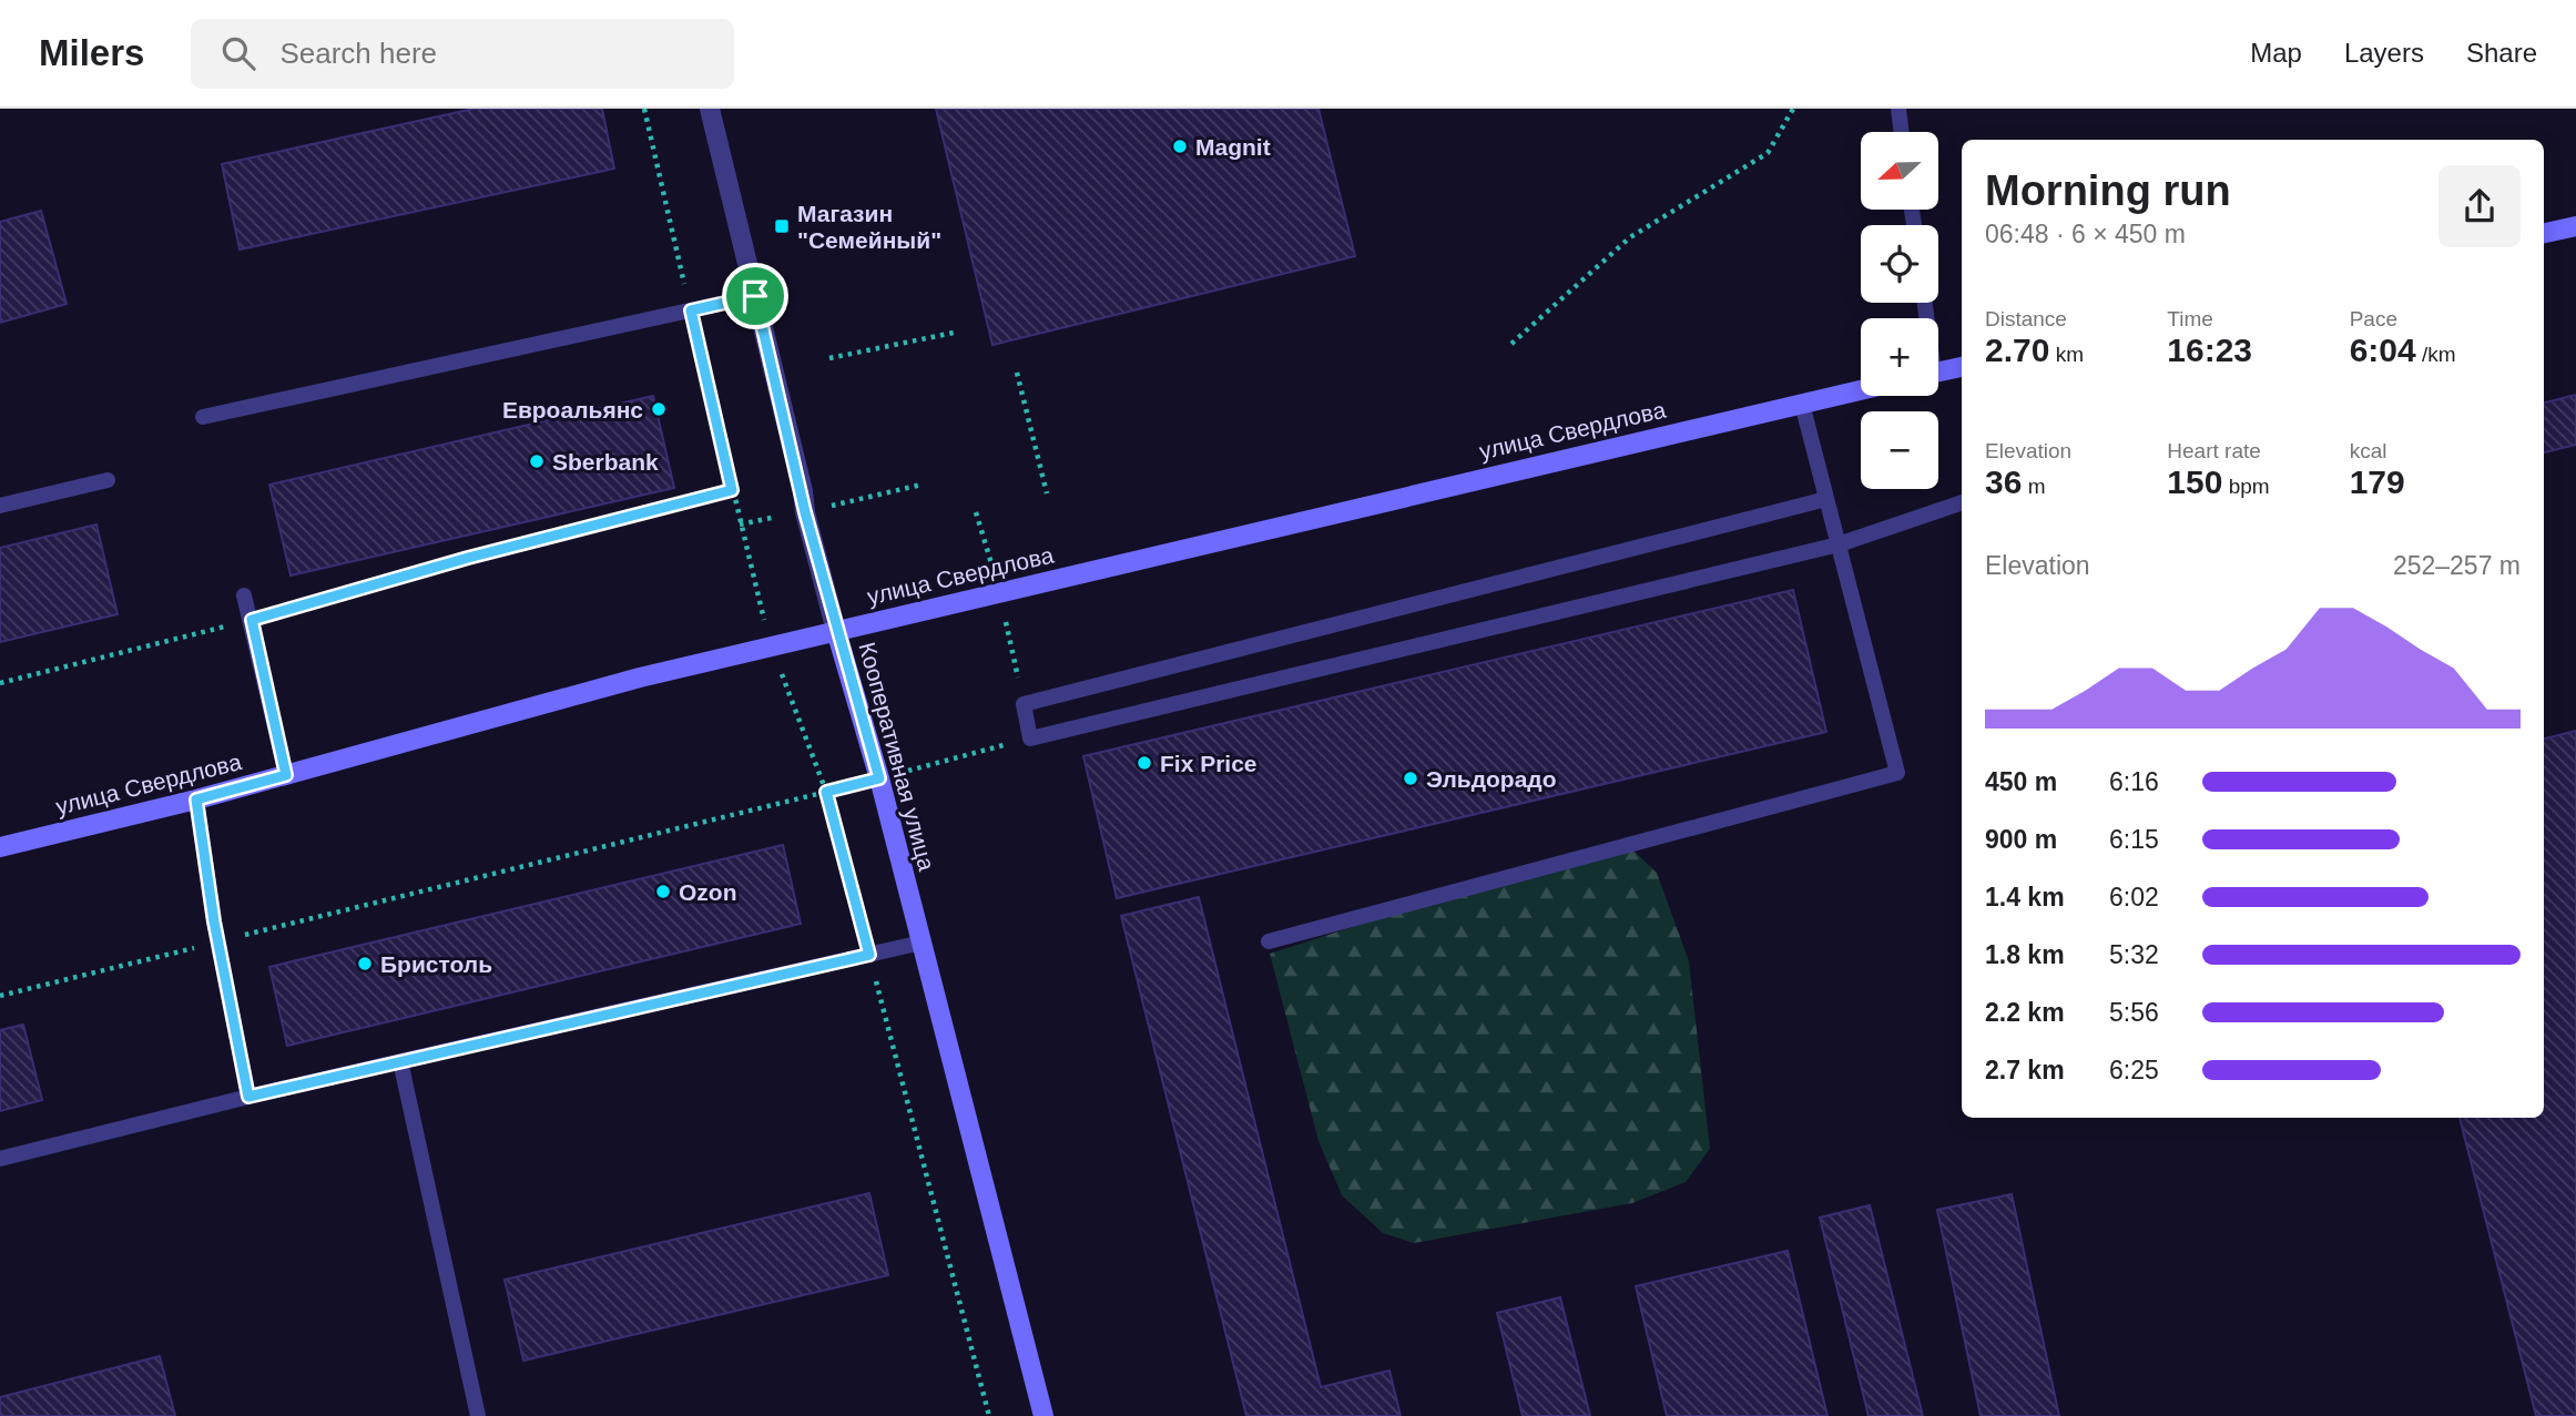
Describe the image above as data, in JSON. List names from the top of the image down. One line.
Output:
{"streets":{"main road":["улица Свердлова","Кооперативная улица"]},"crossings":[["улица Свердлова","Кооперативная улица"]],"places":{"other":["Magnit","Евроальянс","Sberbank","Fix Price","Эльдорадо","Ozon","Бристоль"],"transit":["Магазин \"Семейный\""]},"north":"left","page":{"header":"Milers","search":"Search here","nav":["Map","Layers","Share"],"map_buttons":["+","−"],"heading":["Morning run","06:48 · 6 × 450 m"],"stats":[["Distance","2.70 km"],["Time","16:23"],["Pace","6:04 /km"],["Elevation","36 m"],["Heart rate","150 bpm"],["kcal","179"]],"chart":["Elevation","252–257 m"],"list":[{"name":"450 m","note":"6:16"},{"name":"900 m","note":"6:15"},{"name":"1.4 km","note":"6:02"},{"name":"1.8 km","note":"5:32"},{"name":"2.2 km","note":"5:56"},{"name":"2.7 km","note":"6:25"}]}}
